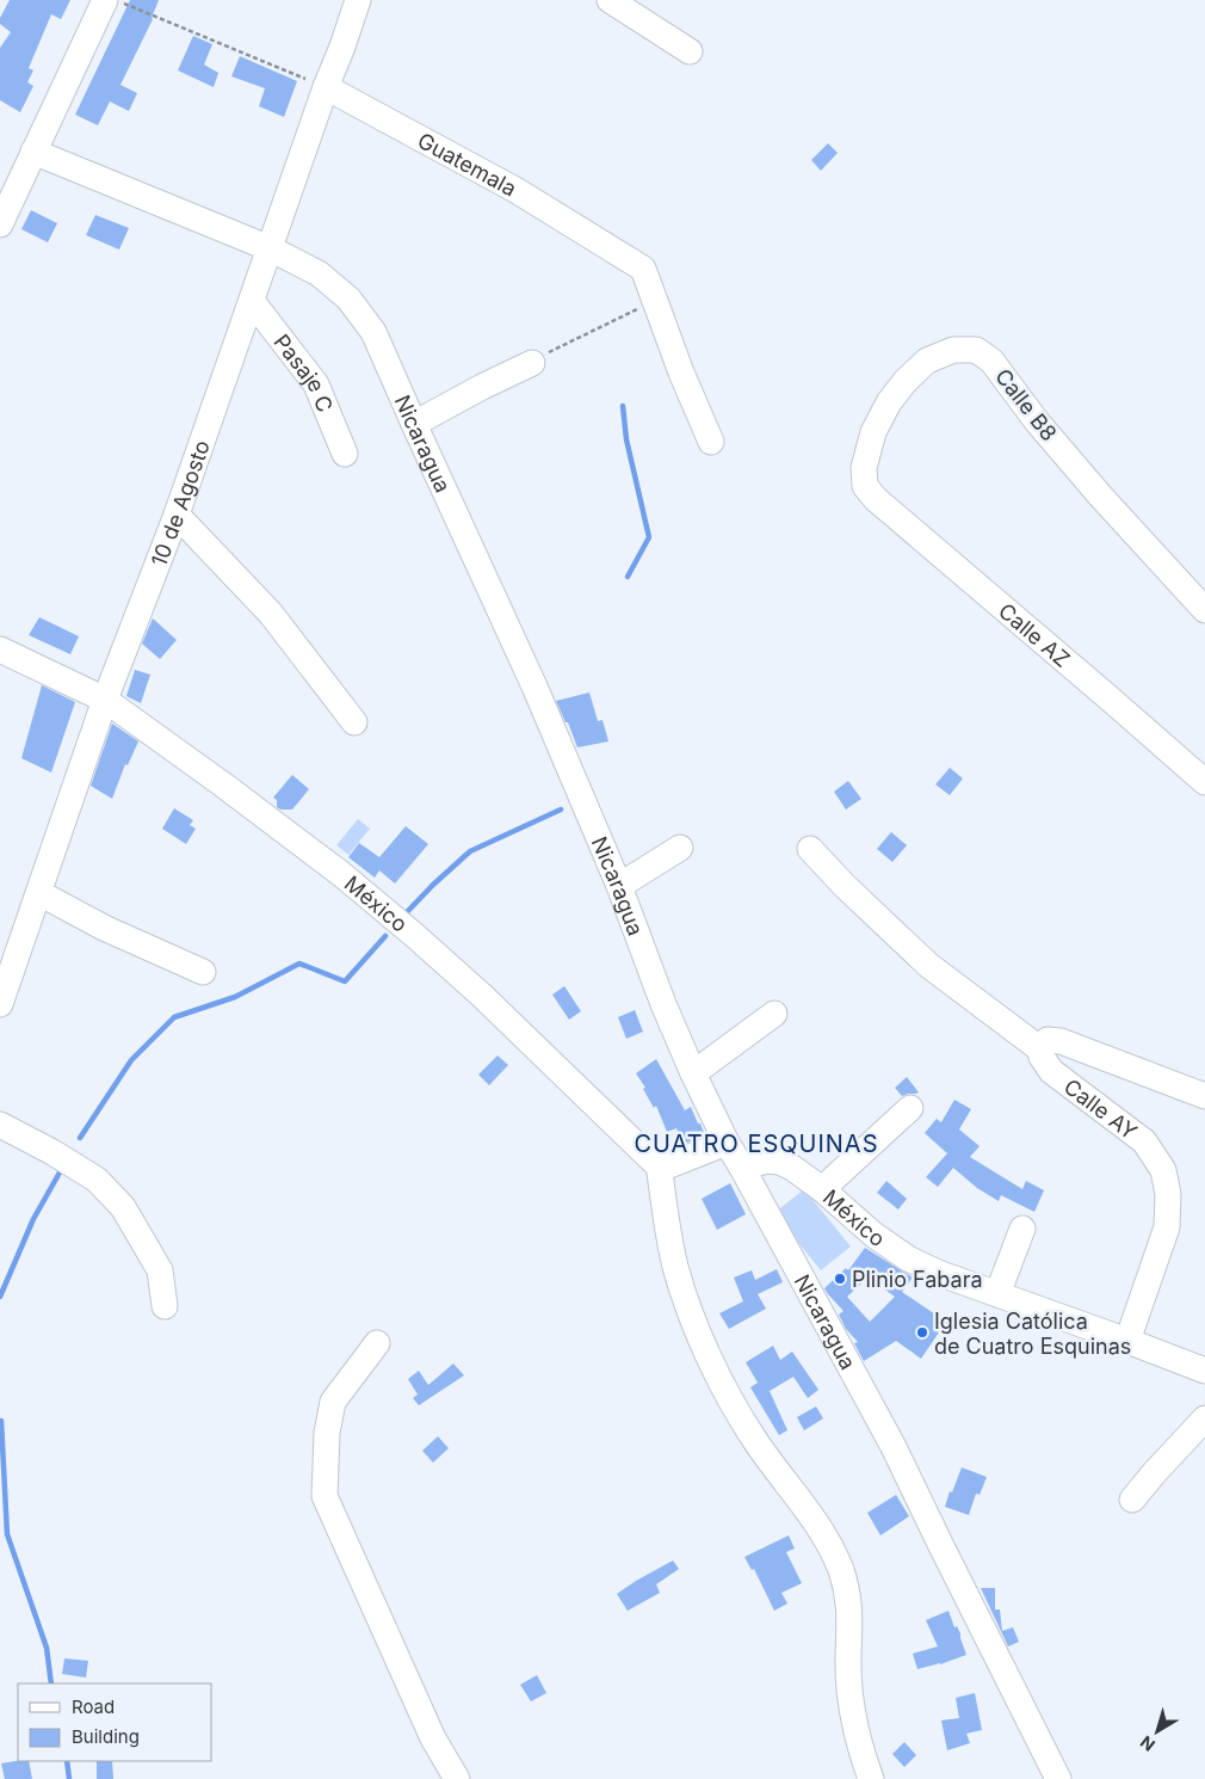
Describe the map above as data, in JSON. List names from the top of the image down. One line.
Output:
{"streets":{"street":["Guatemala","Pasaje C","Calle B8","Nicaragua","10 de Agosto","Calle AZ","México","Calle AY"]},"crossings":[["Guatemala","10 de Agosto"],["Pasaje C","10 de Agosto"],["Calle B8","Calle AZ"],["Nicaragua","10 de Agosto"],["Nicaragua","México"],["10 de Agosto","México"],["México","Calle AY"]],"districts":["CUATRO ESQUINAS"],"places":["Plinio Fabara","Iglesia Católica de Cuatro Esquinas"],"legend":["Road","Building"],"north":"bottom left"}
